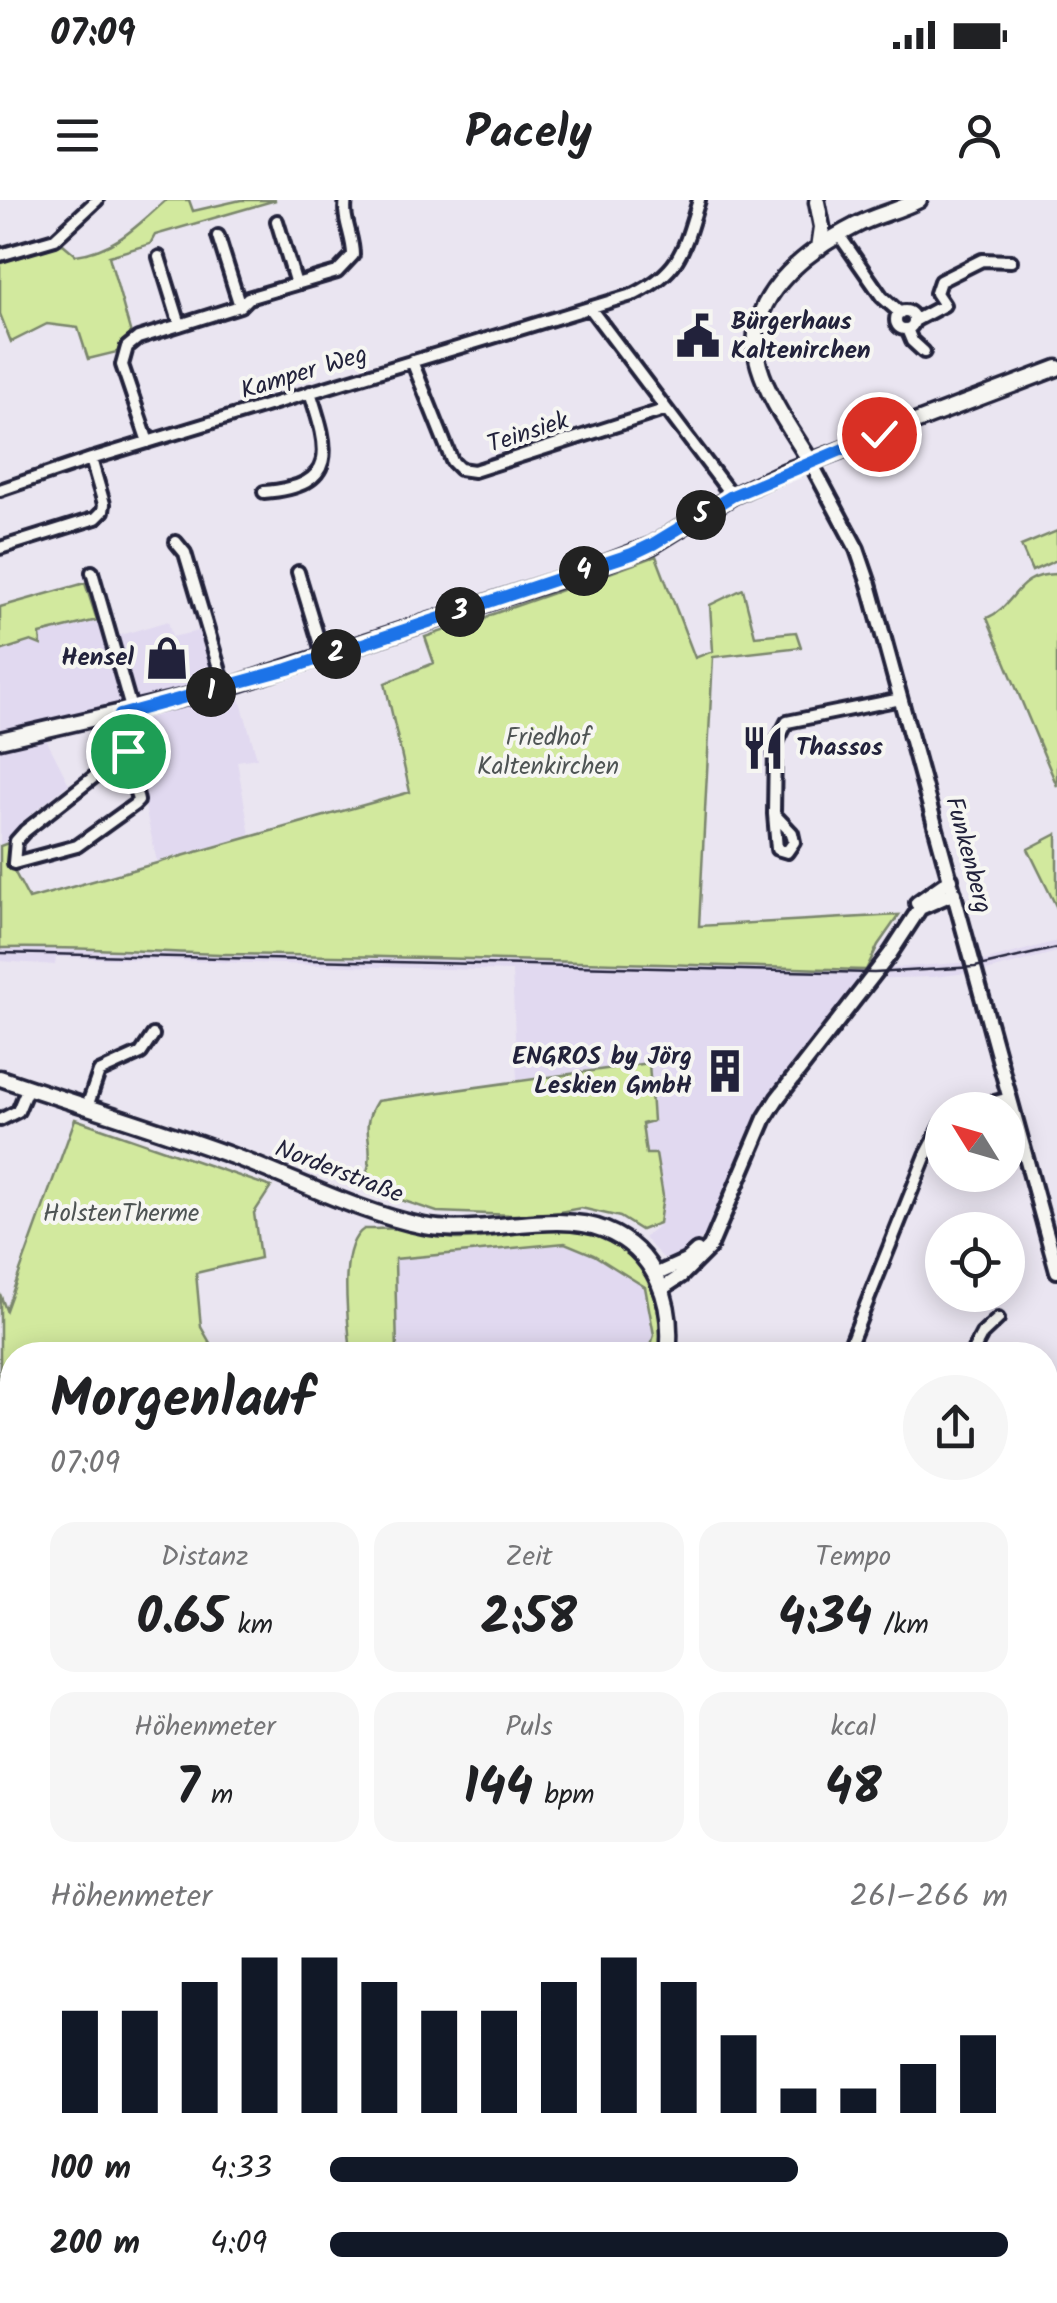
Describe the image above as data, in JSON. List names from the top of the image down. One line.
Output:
{"streets":{"main road":["Norderstraße"],"street":["Kamper Weg","Teinsiek","Funkenberg"]},"crossings":[["Kamper Weg","Teinsiek"]],"parks":["Friedhof Kaltenkirchen","HolstenTherme"],"places":{"public building":["Bürgerhaus Kaltenirchen"],"shop":["Hensel"],"restaurant":["Thassos"],"building":["ENGROS by Jörg Leskien GmbH"]},"north":"top left","page":{"status":"07:09","header":"Pacely","pins":["5","4","3","2","1"],"heading":["Morgenlauf","07:09"],"stats":[["Distanz","0.65 km"],["Zeit","2:58"],["Tempo","4:34 /km"],["Höhenmeter","7 m"],["Puls","144 bpm"],["kcal","48"]],"chart":["Höhenmeter","261–266 m"],"list":[{"name":"100 m","note":"4:33"},{"name":"200 m","note":"4:09"}]}}
